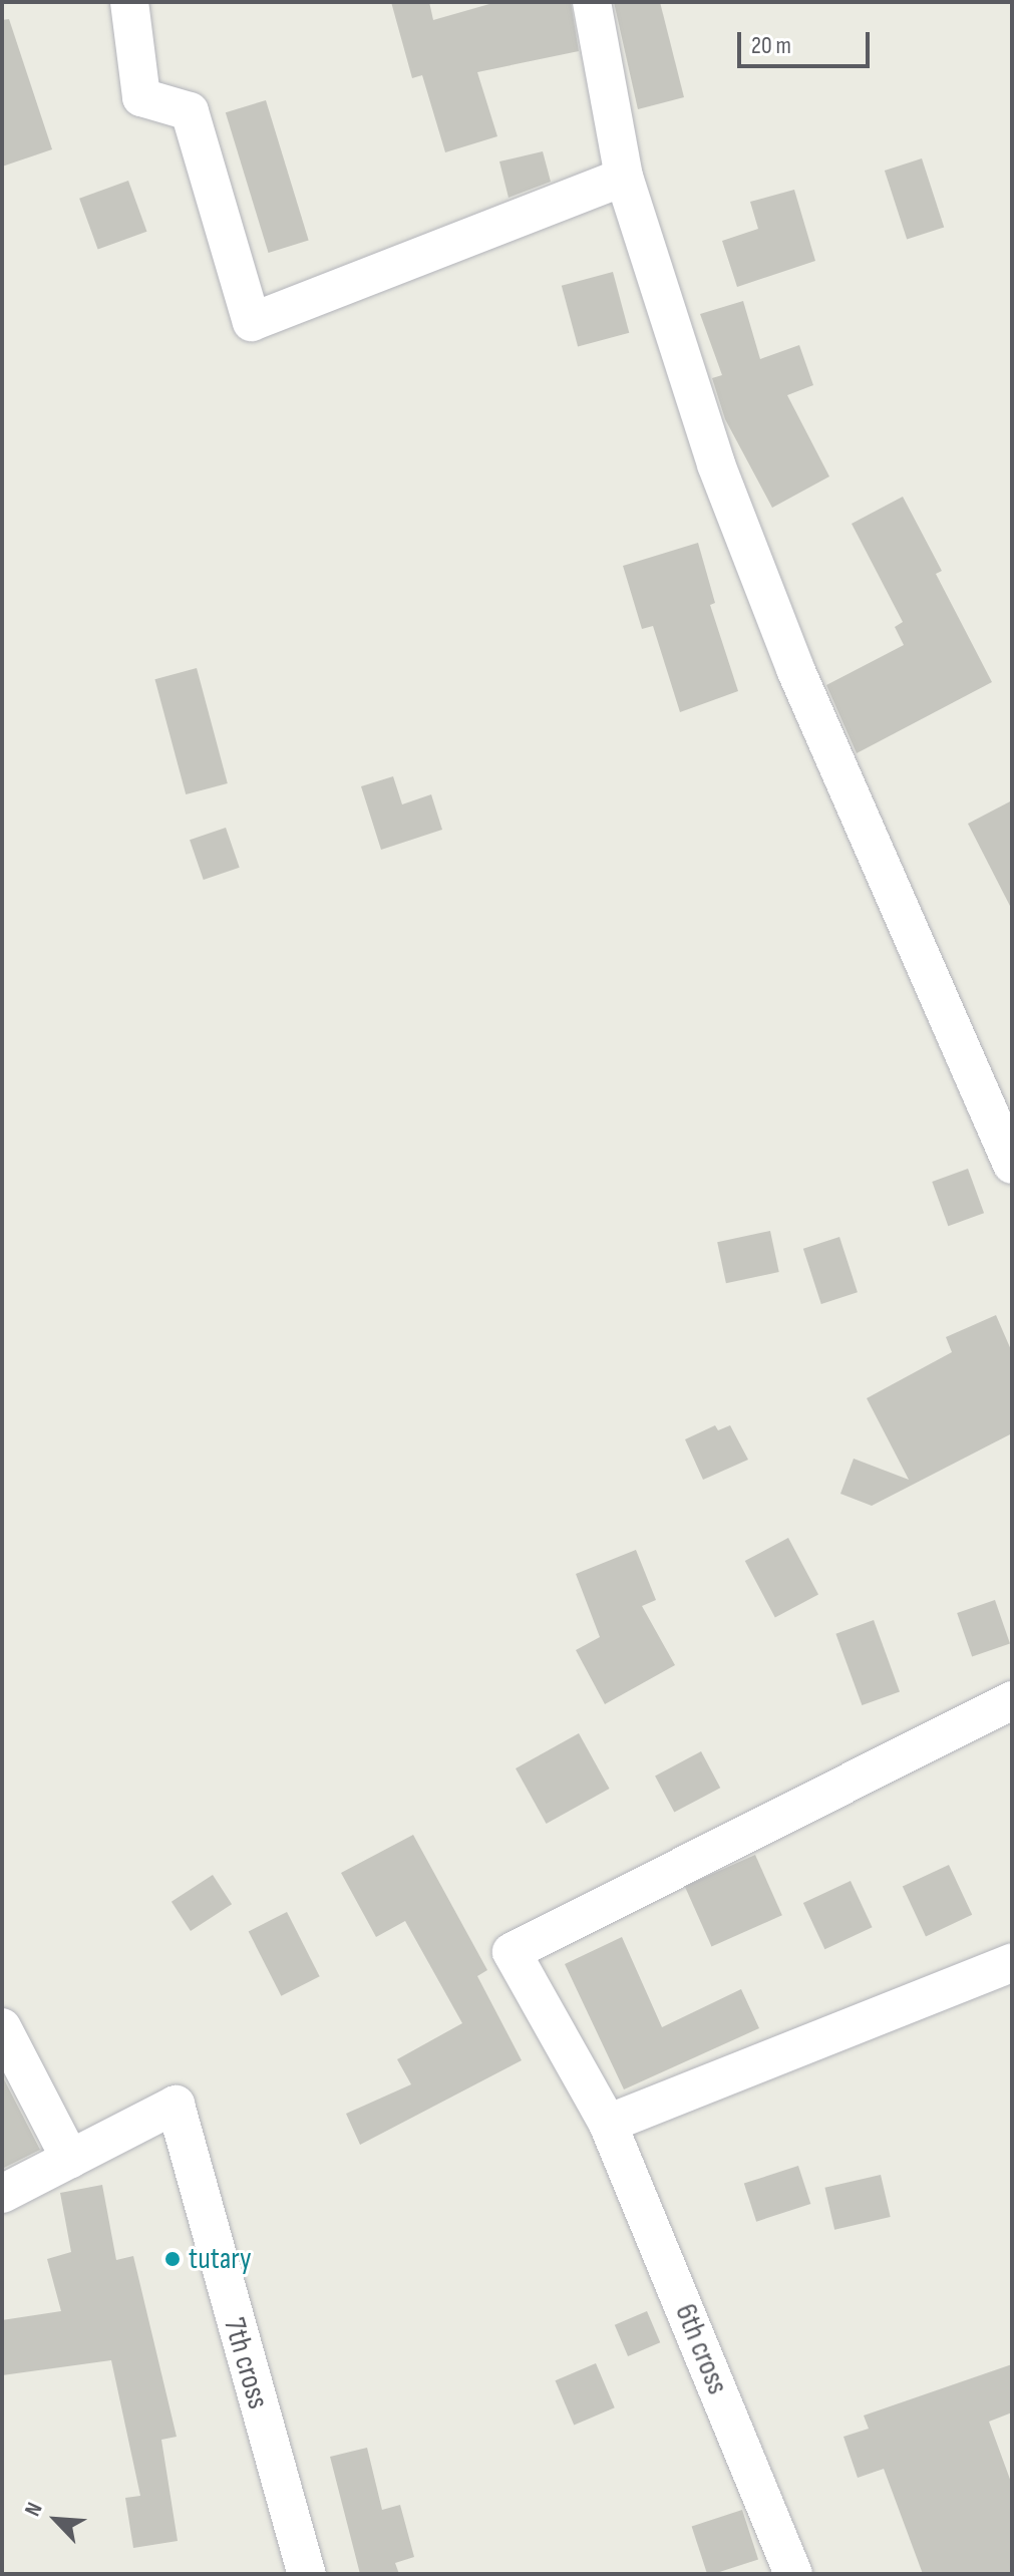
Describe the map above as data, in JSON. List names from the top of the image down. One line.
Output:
{"streets":{"street":["6th cross","7th cross"]},"places":["tutary"],"scale_bar":"20 m","north":"top left"}
